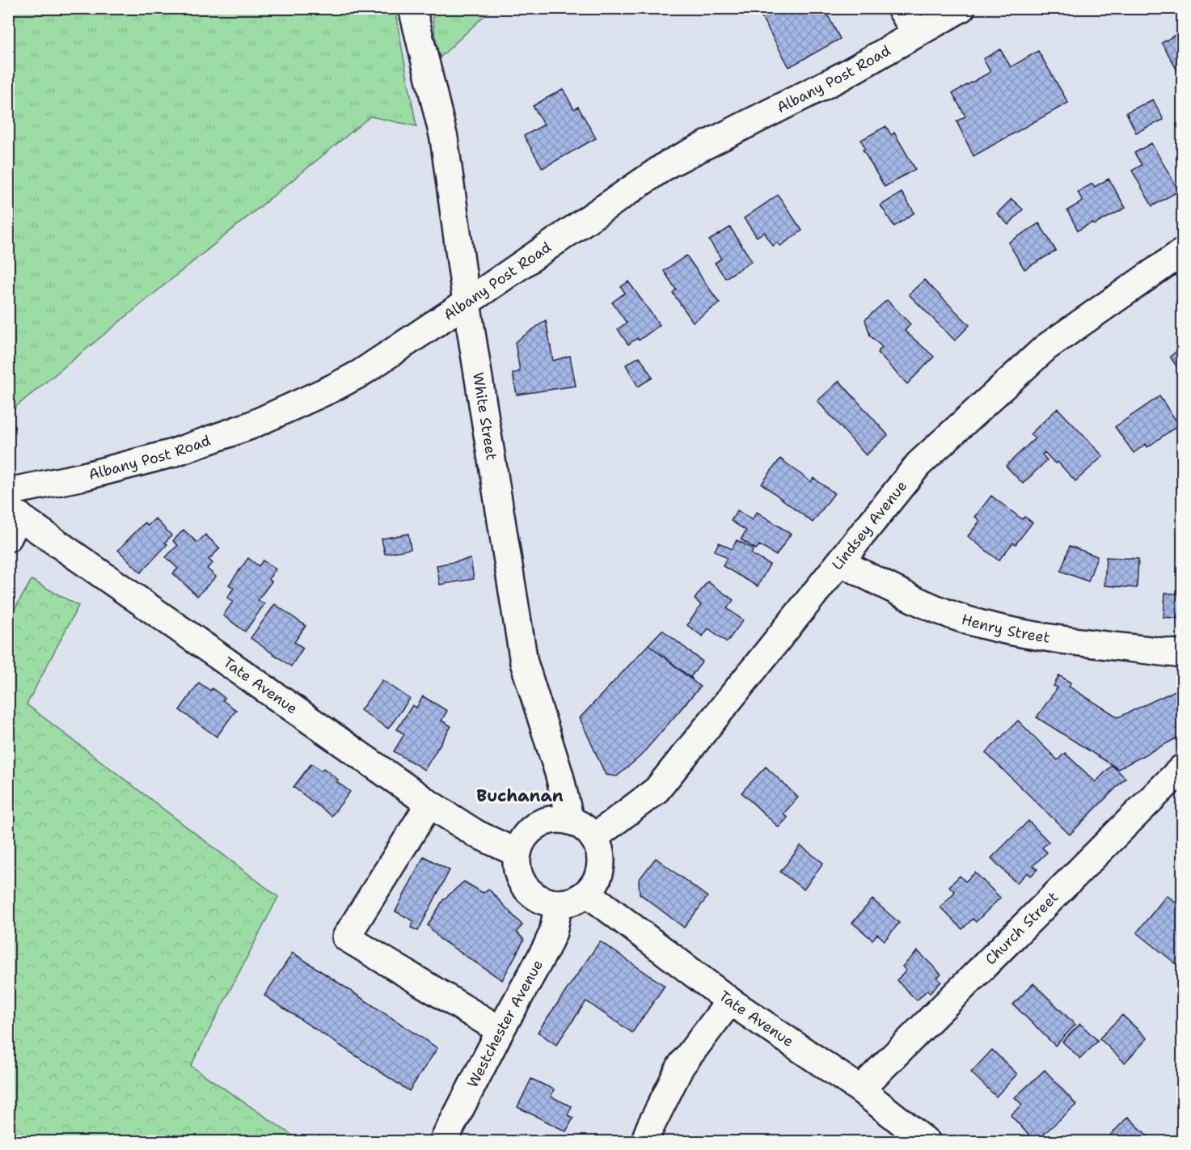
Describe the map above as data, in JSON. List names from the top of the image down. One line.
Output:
{"streets":{"street":["Albany Post Road","White Street","Lindsey Avenue","Henry Street","Tate Avenue","Church Street","Westchester Avenue"]},"crossings":[["Albany Post Road","White Street"],["White Street","Lindsey Avenue"],["White Street","Tate Avenue"],["White Street","Westchester Avenue"],["Lindsey Avenue","Henry Street"],["Lindsey Avenue","Tate Avenue"],["Lindsey Avenue","Westchester Avenue"],["Tate Avenue","Church Street"],["Tate Avenue","Westchester Avenue"]],"districts":["Buchanan"]}
